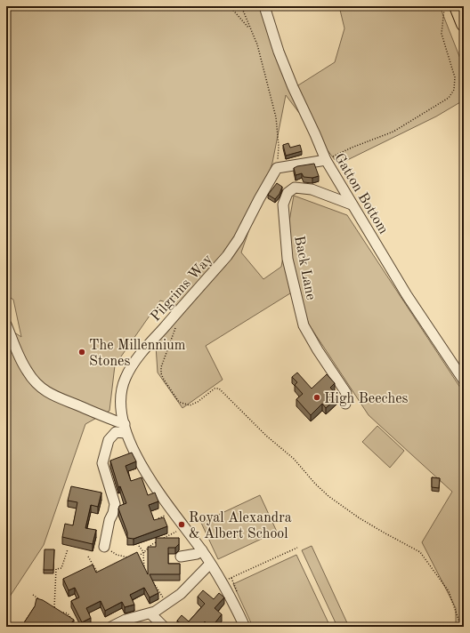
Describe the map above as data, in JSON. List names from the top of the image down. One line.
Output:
{"streets":{"street":["Gatton Bottom","Back Lane","Pilgrims Way"]},"crossings":[["Gatton Bottom","Back Lane"]],"places":["The Millennium Stones","High Beeches","Royal Alexandra & Albert School"]}
